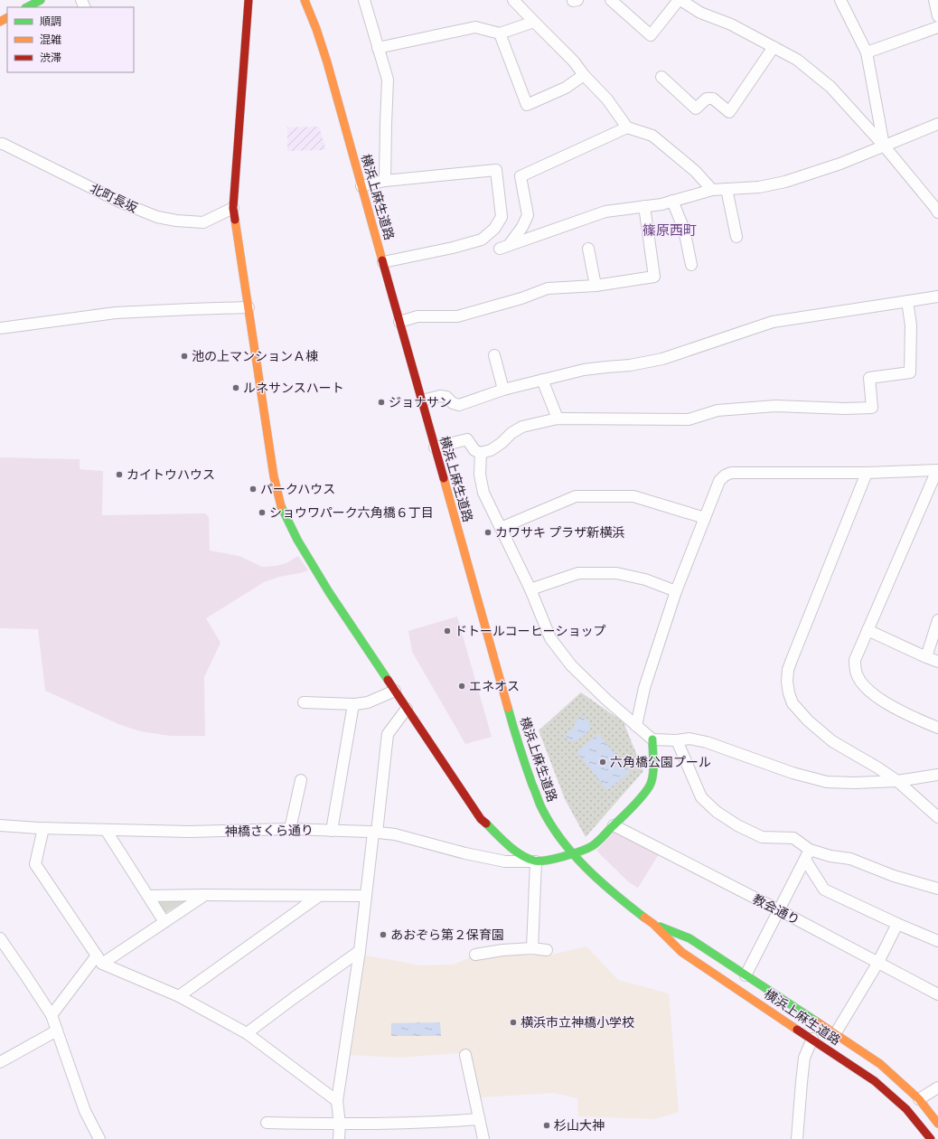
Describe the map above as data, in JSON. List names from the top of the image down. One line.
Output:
{"streets":{"main road":["横浜上麻生道路"],"street":["北町長坂","神橋さくら通り","教会通り"]},"districts":["篠原西町"],"places":["池の上マンションＡ棟","ルネサンスハート","ジョナサン","カイトウハウス","パークハウス","ショウワパーク六角橋６丁目","カワサキ プラザ新横浜","ドトールコーヒーショップ","エネオス","六角橋公園プール","あおぞら第２保育園","横浜市立神橋小学校","杉山大神"],"legend":["順調","混雑","渋滞"]}
